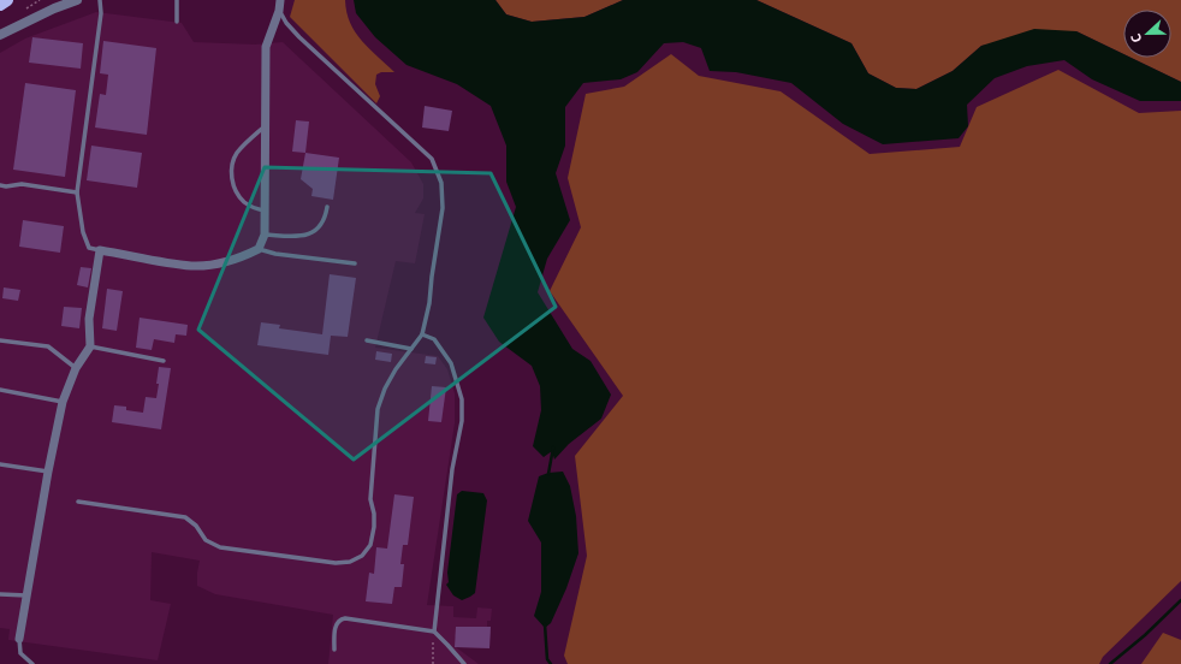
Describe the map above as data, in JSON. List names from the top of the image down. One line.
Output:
{"north":"left"}
